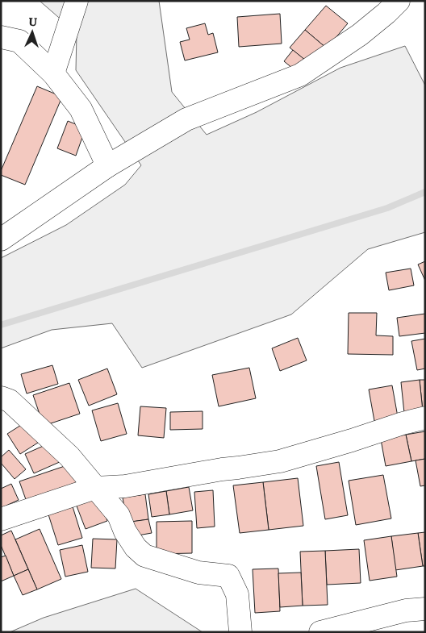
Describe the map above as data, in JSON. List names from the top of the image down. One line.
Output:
{"north":"top"}
